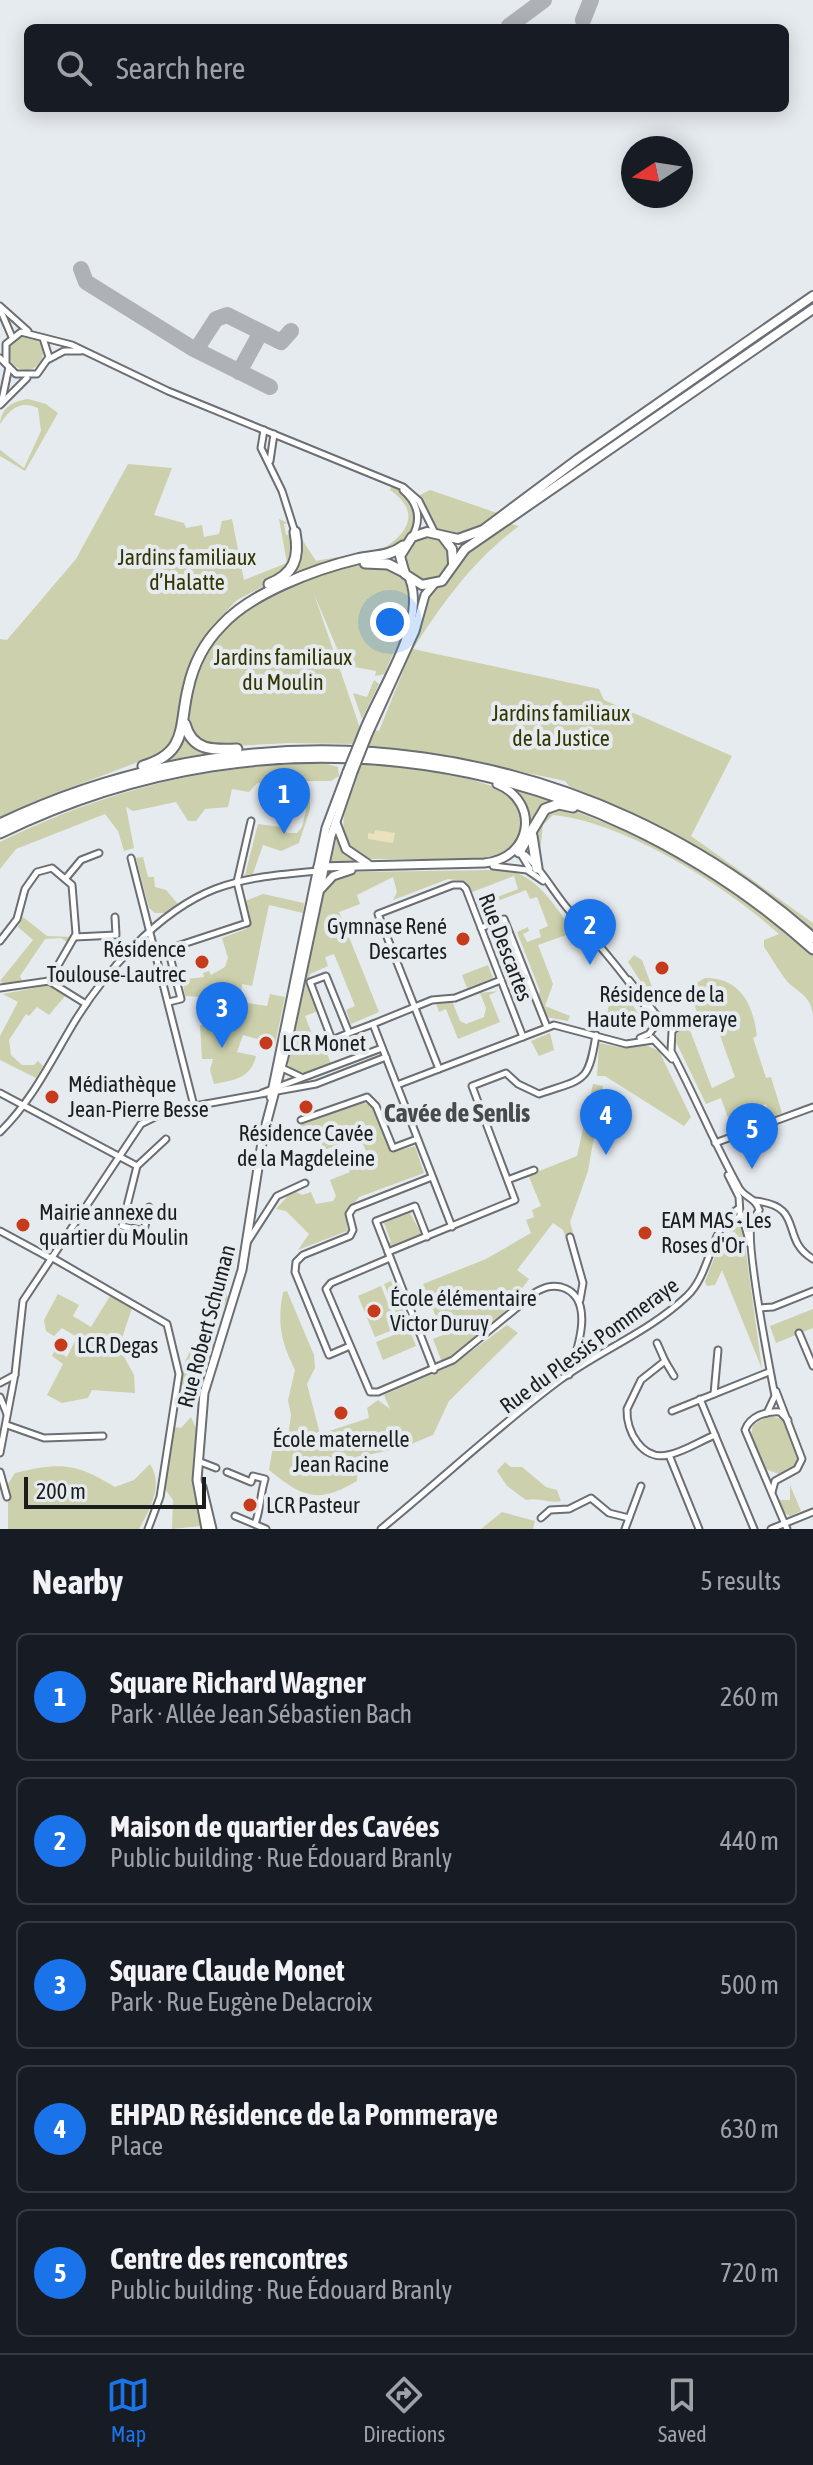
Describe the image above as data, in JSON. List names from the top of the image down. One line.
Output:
{"streets":{"main road":["Rue Robert Schuman"],"street":["Rue Descartes","Rue du Plessis Pommeraye"]},"districts":["Cavée de Senlis"],"parks":["Jardins familiaux d’Halatte","Jardins familiaux du Moulin","Jardins familiaux de la Justice"],"places":["Gymnase René Descartes","Résidence Toulouse-Lautrec","Résidence de la Haute Pommeraye","LCR Monet","Médiathèque Jean-Pierre Besse","Résidence Cavée de la Magdeleine","Mairie annexe du quartier du Moulin","EAM MAS - Les Roses d'Or","École élémentaire Victor Duruy","LCR Degas","École maternelle Jean Racine","LCR Pasteur"],"scale_bar":"200 m","north":"left","page":{"search":"Search here","pins":["1","2","3","4","5"],"scale":"200 m","heading":["Nearby","5 results"],"list":[{"mark":"1","name":"Square Richard Wagner","note":"Park · Allée Jean Sébastien Bach","value":"260 m"},{"mark":"2","name":"Maison de quartier des Cavées","note":"Public building · Rue Édouard Branly","value":"440 m"},{"mark":"3","name":"Square Claude Monet","note":"Park · Rue Eugène Delacroix","value":"500 m"},{"mark":"4","name":"EHPAD Résidence de la Pommeraye","note":"Place","value":"630 m"},{"mark":"5","name":"Centre des rencontres","note":"Public building · Rue Édouard Branly","value":"720 m"}],"nav":["Map","Directions","Saved"]}}
